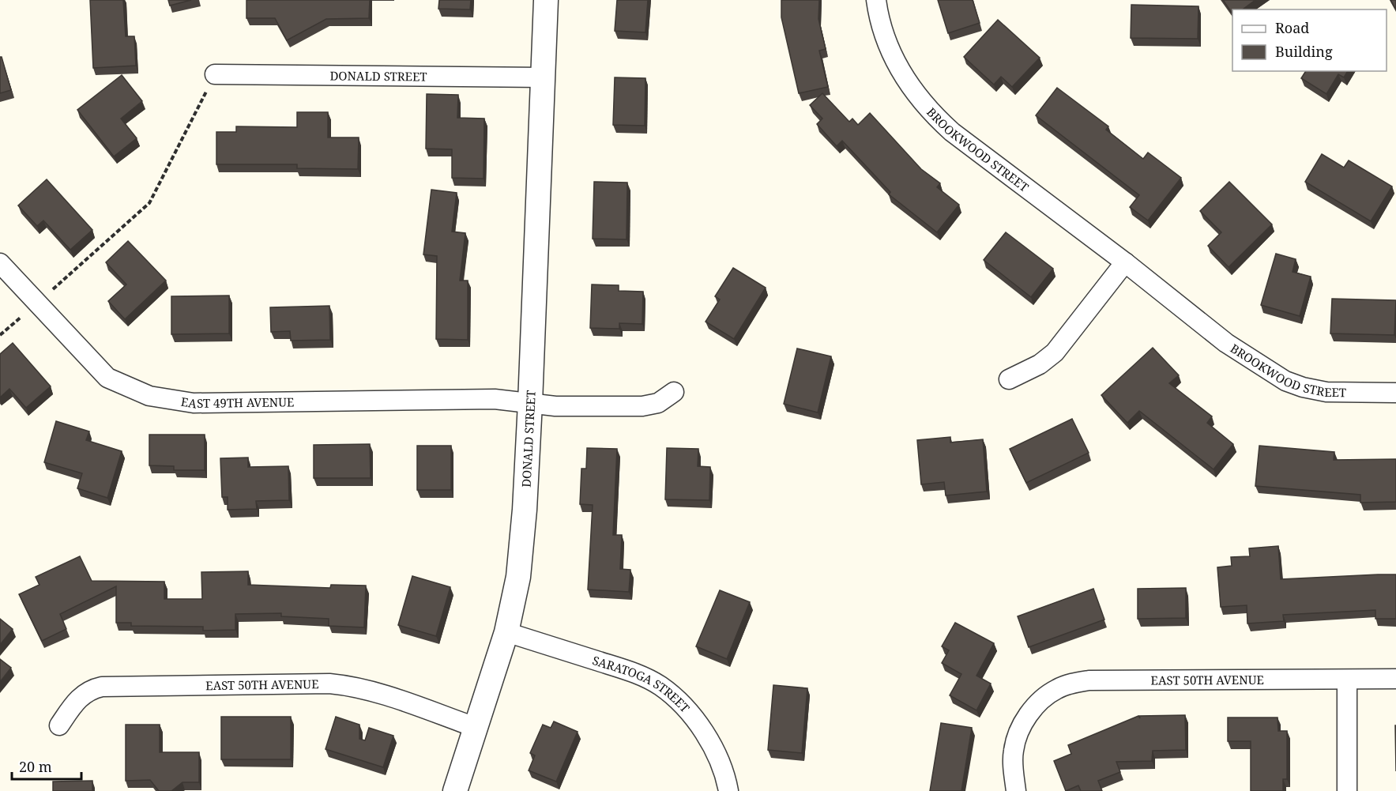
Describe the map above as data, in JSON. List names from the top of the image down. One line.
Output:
{"streets":{"street":["DONALD STREET","BROOKWOOD STREET","EAST 49TH AVENUE","EAST 50TH AVENUE","SARATOGA STREET"]},"crossings":[["DONALD STREET","EAST 49TH AVENUE"],["DONALD STREET","EAST 50TH AVENUE"],["DONALD STREET","SARATOGA STREET"]],"legend":["Road","Building"],"scale_bar":"20 m"}
